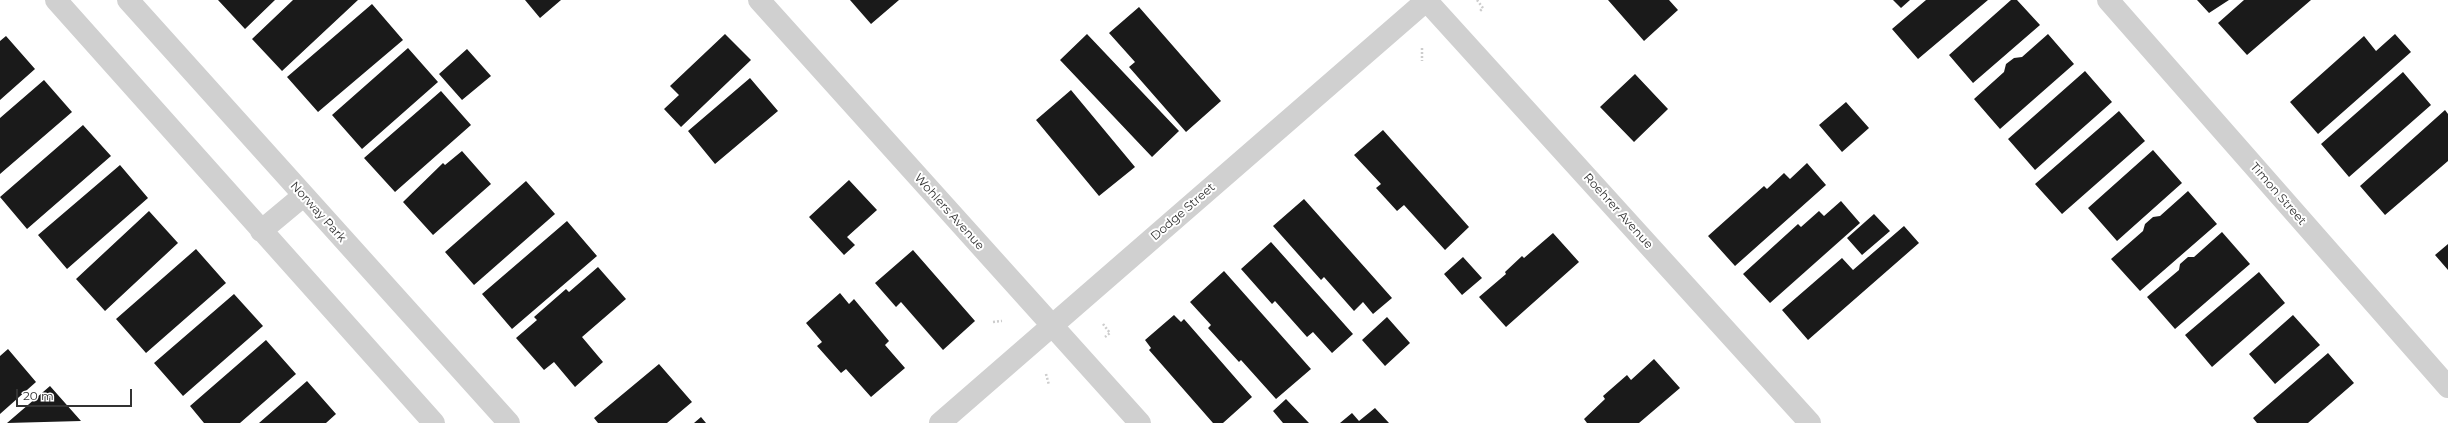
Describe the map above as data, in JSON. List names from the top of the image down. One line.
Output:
{"streets":{"street":["Timon Street","Roehrer Avenue","Norway Park","Wohlers Avenue","Dodge Street"]},"crossings":[["Roehrer Avenue","Dodge Street"],["Wohlers Avenue","Dodge Street"]],"scale_bar":"20 m"}
